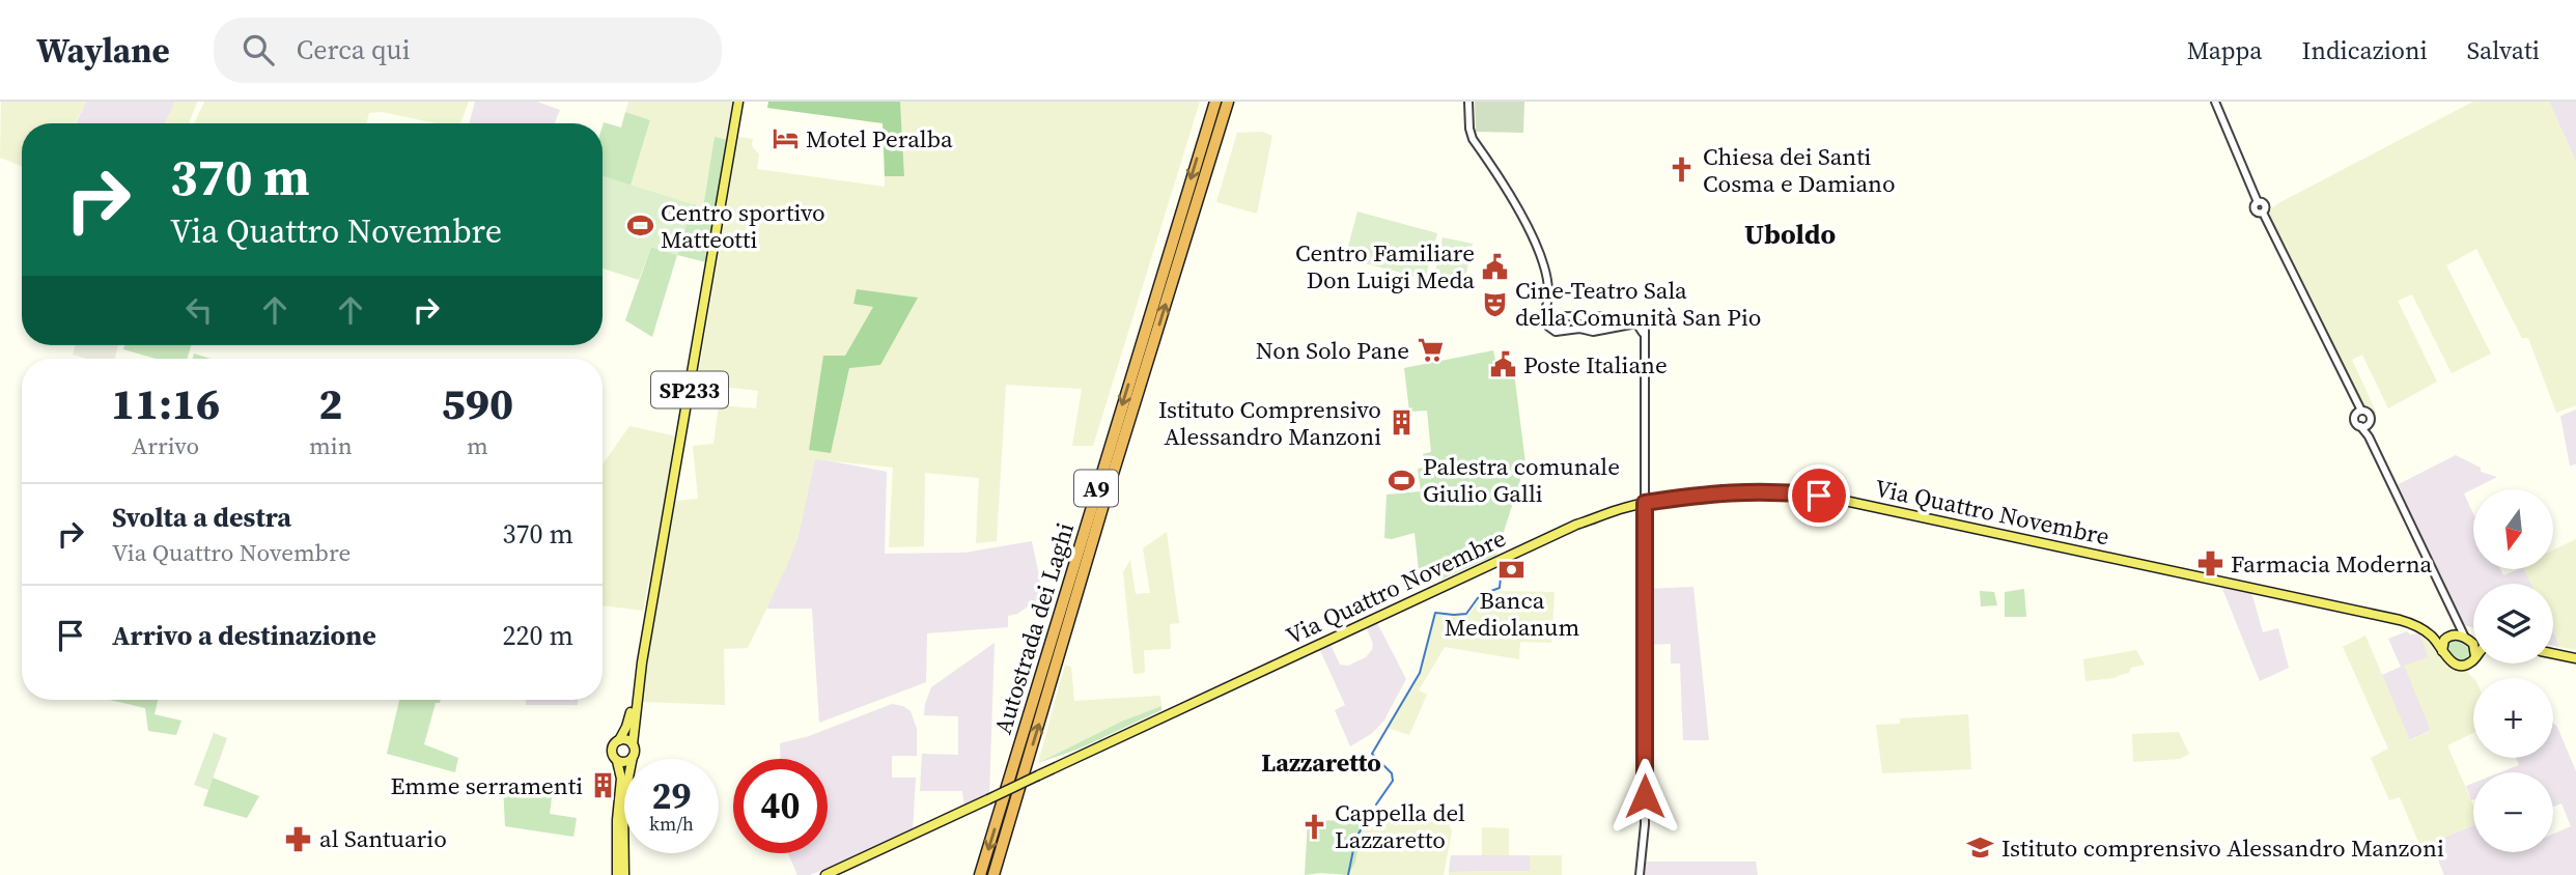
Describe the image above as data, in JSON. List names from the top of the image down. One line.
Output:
{"streets":{"highway":["A9","Autostrada dei Laghi"],"main road":["SP233","Via Quattro Novembre"]},"districts":["Uboldo","Lazzaretto"],"places":{"hotel":["Motel Peralba"],"church":["Chiesa dei Santi Cosma e Damiano","Cappella del Lazzaretto"],"sports":["Centro sportivo Matteotti","Palestra comunale Giulio Galli"],"public building":["Centro Familiare Don Luigi Meda","Poste Italiane"],"theatre":["Cine-Teatro Sala della Comunità San Pio"],"supermarket":["Non Solo Pane"],"building":["Istituto Comprensivo Alessandro Manzoni","Emme serramenti"],"pharmacy":["Farmacia Moderna","al Santuario"],"bank":["Banca Mediolanum"],"school or university":["Istituto comprensivo Alessandro Manzoni"]},"north":"bottom","page":{"header":"Waylane","search":"Cerca qui","nav":["Mappa","Indicazioni","Salvati"],"turn":["370 m","Via Quattro Novembre"],"eta":["11:16","Arrivo","2","min","590","m"],"list":[{"name":"Svolta a destra","note":"Via Quattro Novembre","value":"370 m"},{"name":"Arrivo a destinazione","value":"220 m"}],"map_buttons":["+","−"],"speed":"29 km/h","limit":"40"}}
